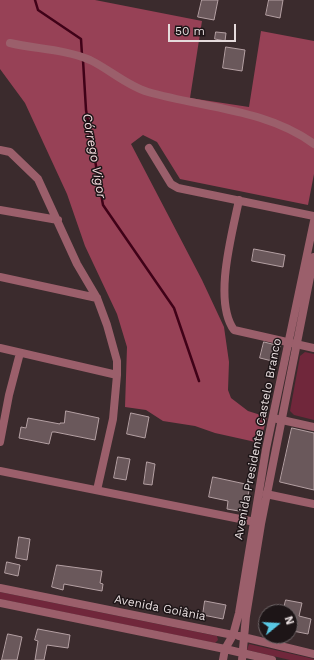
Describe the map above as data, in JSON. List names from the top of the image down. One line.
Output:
{"streets":{"street":["Avenida Presidente Castelo Branco","Avenida Goiânia"]},"crossings":[["Avenida Presidente Castelo Branco","Avenida Goiânia"]],"water":["Córrego Vigor"],"scale_bar":"50 m","north":"right"}
